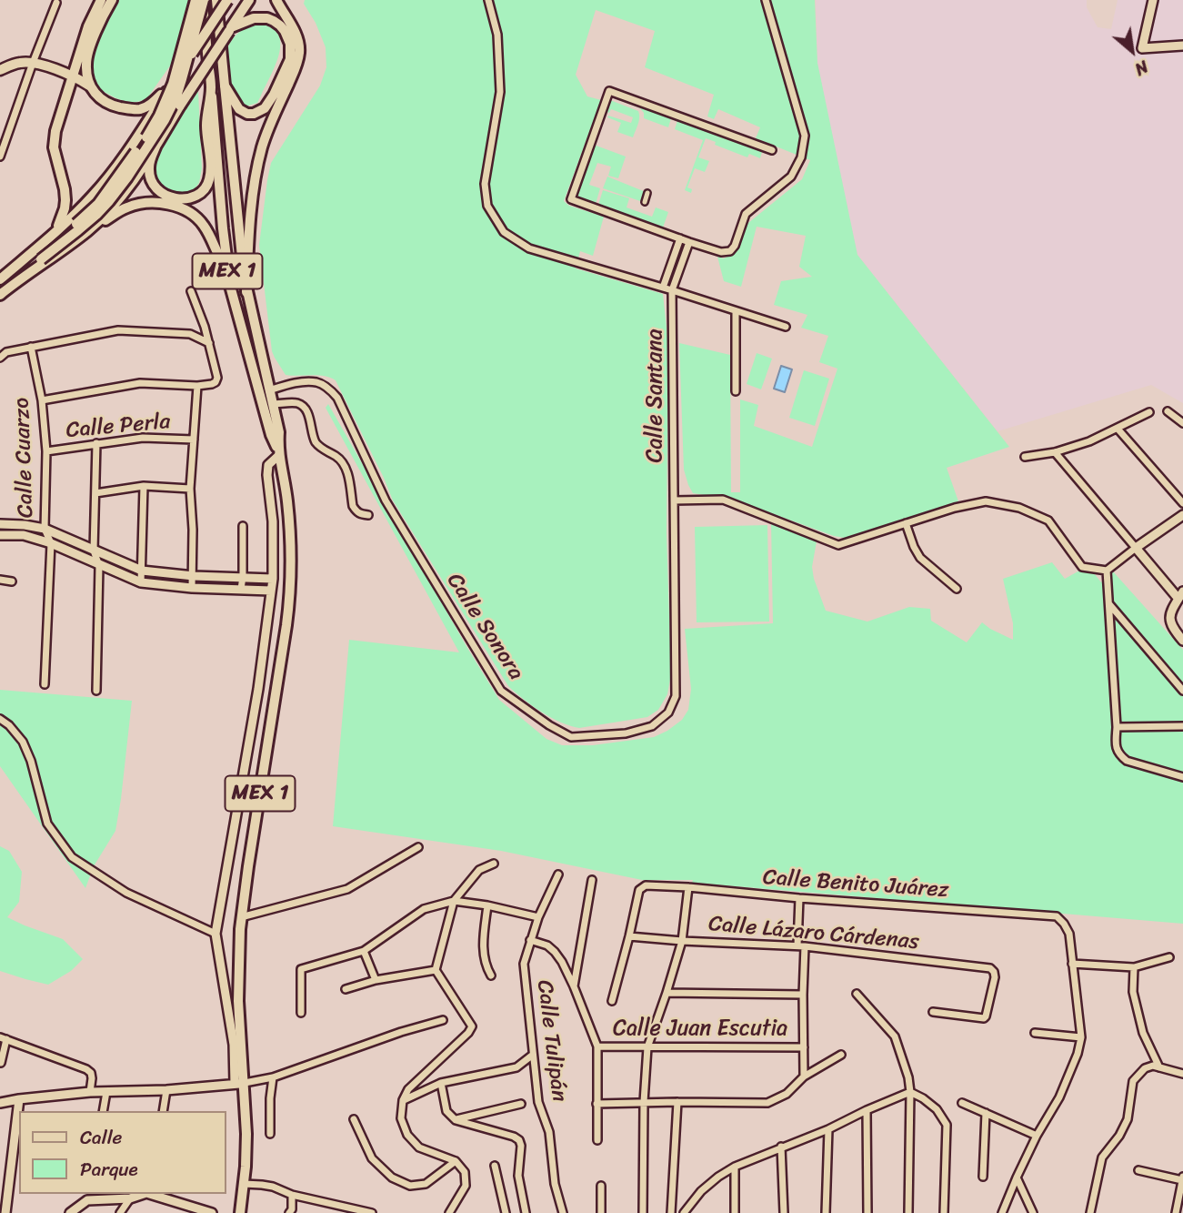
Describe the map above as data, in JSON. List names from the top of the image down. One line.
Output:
{"streets":{"main road":["MEX 1"],"street":["Calle Santana","Calle Perla","Calle Cuarzo","Calle Sonora","Calle Benito Juárez","Calle Lázaro Cárdenas","Calle Juan Escutia","Calle Tulipán"]},"crossings":[["MEX 1","Calle Sonora"],["Calle Santana","Calle Sonora"],["Calle Perla","Calle Cuarzo"],["Calle Benito Juárez","Calle Lázaro Cárdenas"],["Calle Juan Escutia","Calle Tulipán"]],"legend":["Calle","Parque"],"north":"bottom right"}
